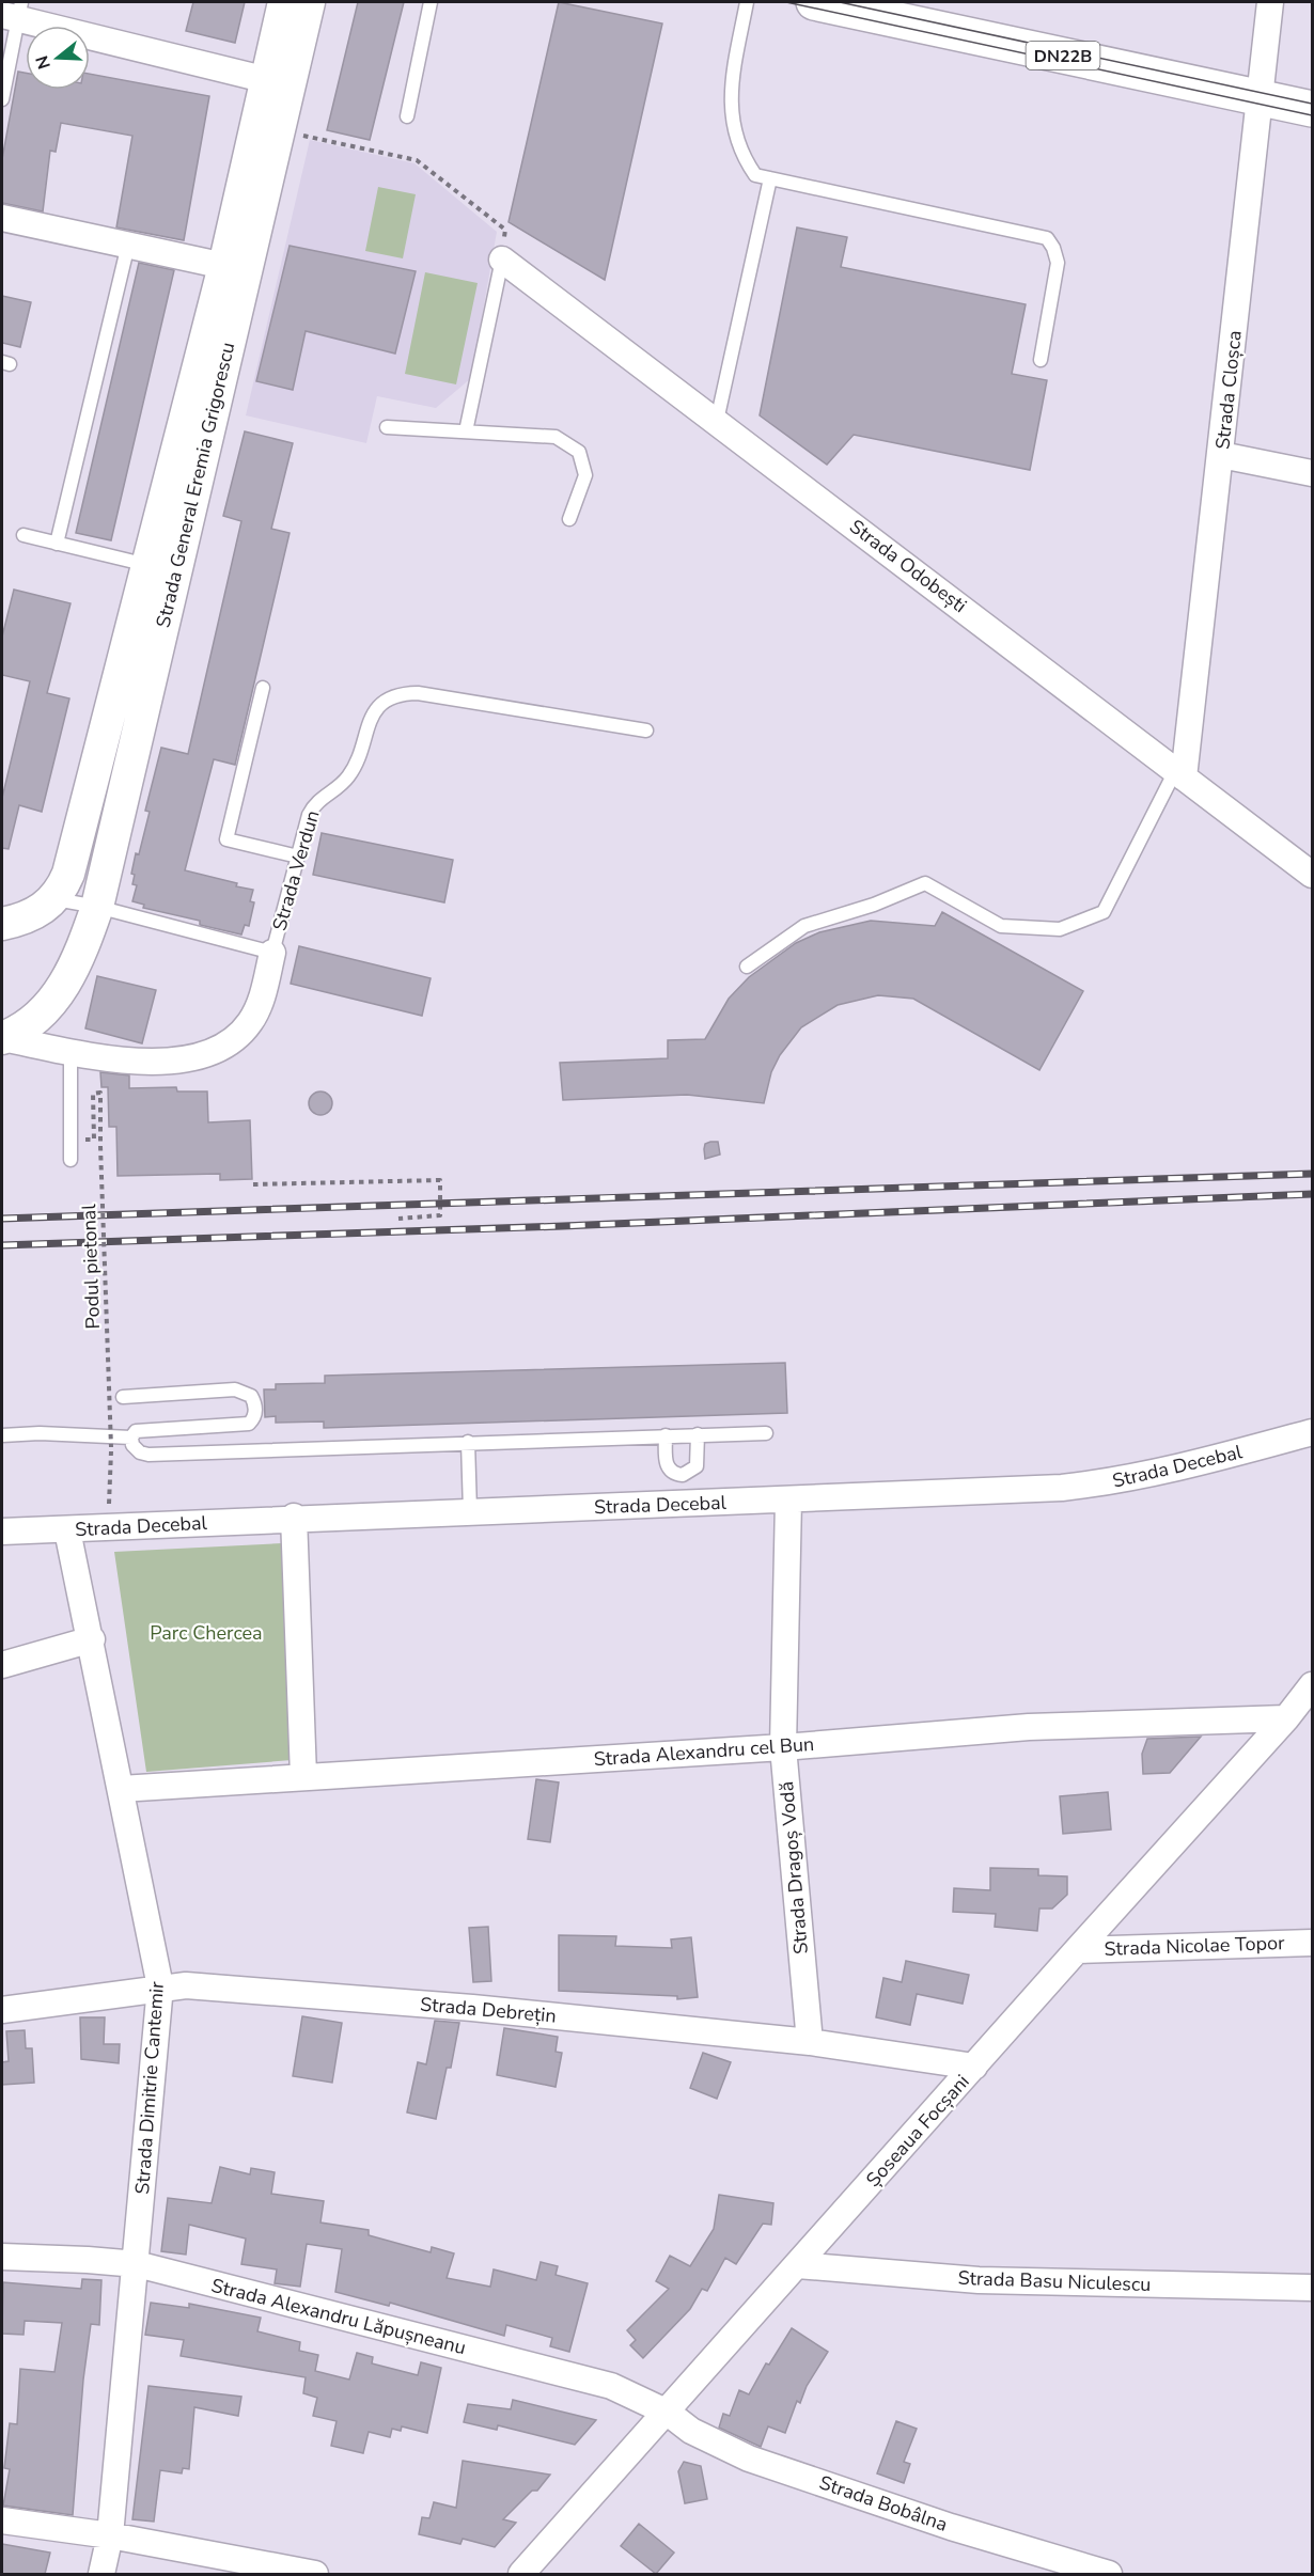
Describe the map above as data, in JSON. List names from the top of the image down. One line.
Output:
{"streets":{"main road":["DN22B"],"street":["Strada Cloșca","Strada General Eremia Grigorescu","Strada Odobești","Strada Decebal","Strada Alexandru cel Bun","Strada Dragoș Vodă","Strada Nicolae Topor","Strada Debrețin","Strada Dimitrie Cantemir","Șoseaua Focșani","Strada Basu Niculescu","Strada Alexandru Lăpușneanu","Strada Bobâlna"],"lane":["Strada Verdun"],"path":["Podul pietonal"]},"crossings":[["DN22B","Strada Cloșca"],["Strada Cloșca","Strada Odobești"],["Strada General Eremia Grigorescu","Strada Verdun"],["Strada Decebal","Strada Dragoș Vodă"],["Strada Decebal","Strada Dimitrie Cantemir"],["Strada Alexandru cel Bun","Strada Dragoș Vodă"],["Strada Alexandru cel Bun","Strada Dimitrie Cantemir"],["Strada Alexandru cel Bun","Șoseaua Focșani"],["Strada Dragoș Vodă","Strada Debrețin"],["Strada Nicolae Topor","Șoseaua Focșani"],["Strada Debrețin","Strada Dimitrie Cantemir"],["Strada Debrețin","Șoseaua Focșani"],["Strada Dimitrie Cantemir","Strada Alexandru Lăpușneanu"],["Șoseaua Focșani","Strada Basu Niculescu"],["Șoseaua Focșani","Strada Alexandru Lăpușneanu"],["Șoseaua Focșani","Strada Bobâlna"],["Strada Alexandru Lăpușneanu","Strada Bobâlna"]],"parks":["Parc Chercea"],"north":"left"}
